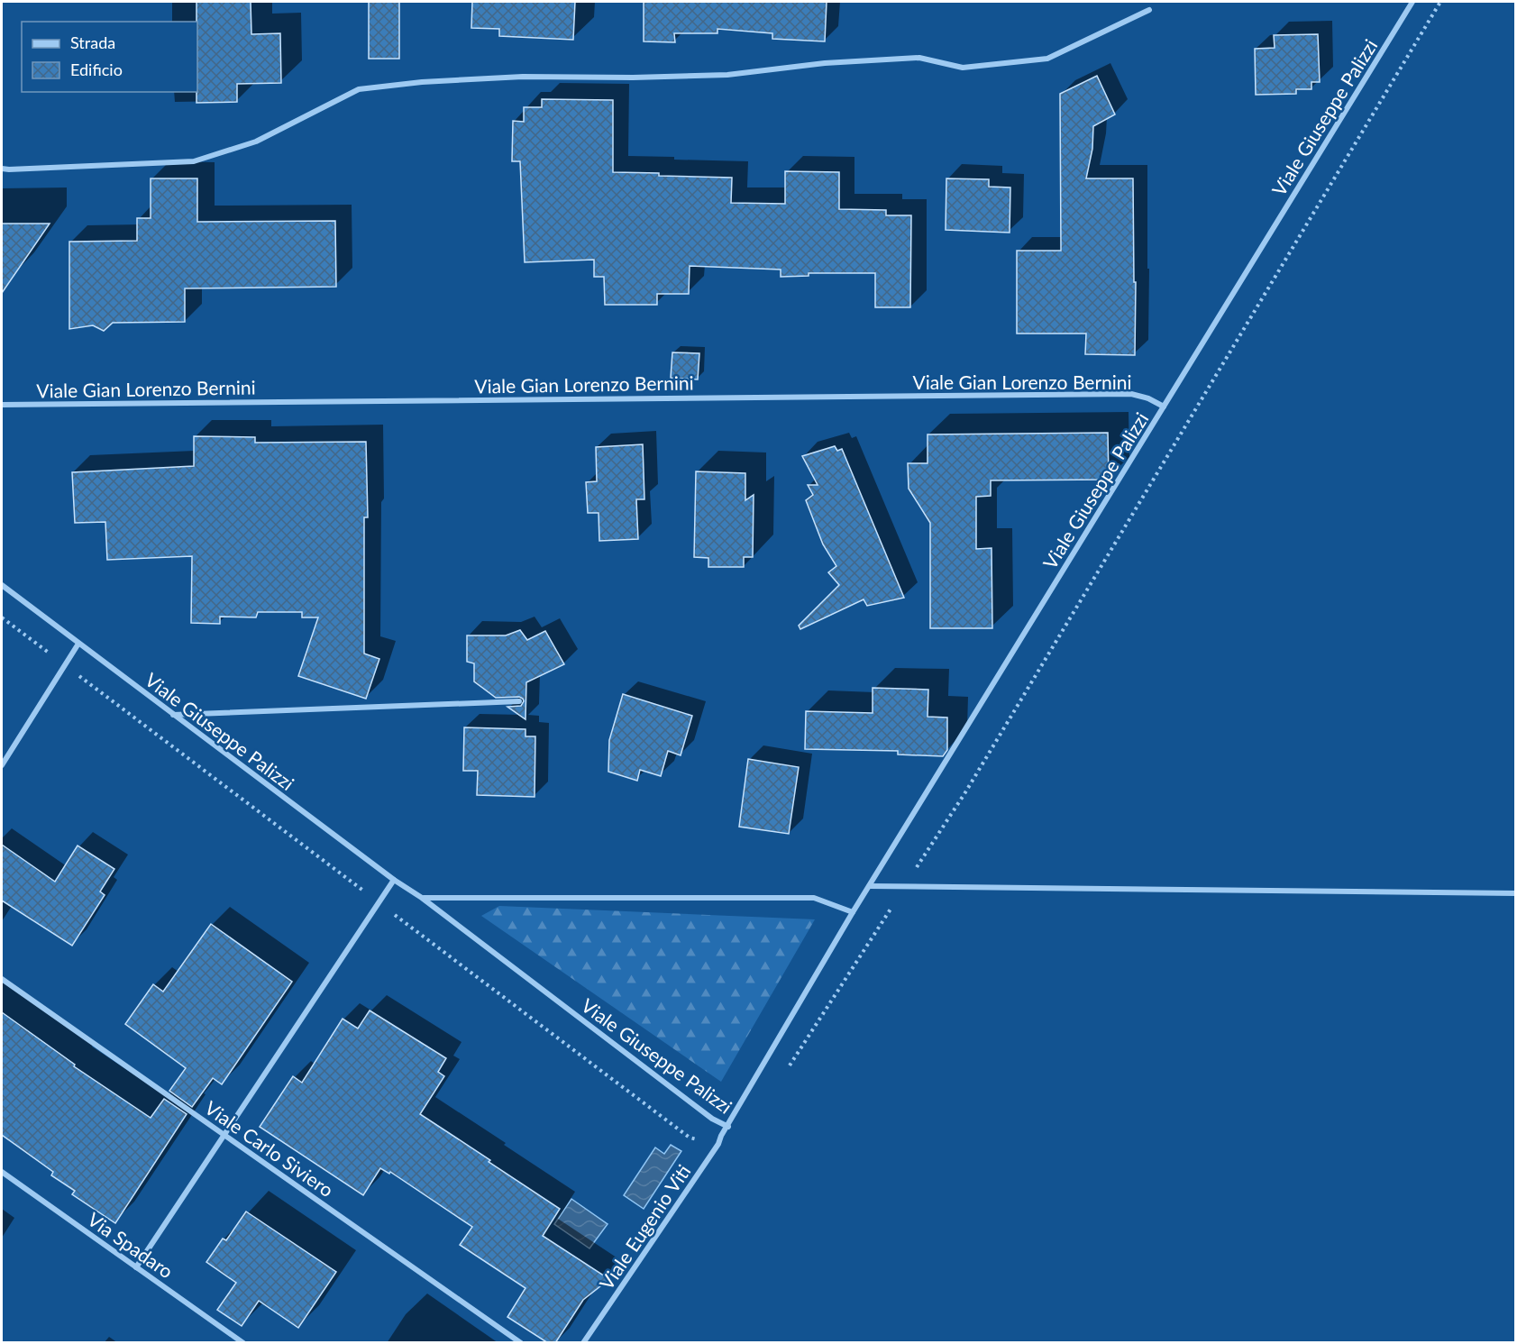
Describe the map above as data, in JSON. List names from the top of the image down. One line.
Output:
{"streets":{"street":["Viale Giuseppe Palizzi","Viale Gian Lorenzo Bernini","Viale Carlo Siviero","Viale Eugenio Viti","Via Spadaro"]},"crossings":[["Viale Giuseppe Palizzi","Viale Gian Lorenzo Bernini"],["Viale Giuseppe Palizzi","Viale Eugenio Viti"]],"legend":["Strada","Edificio"]}
